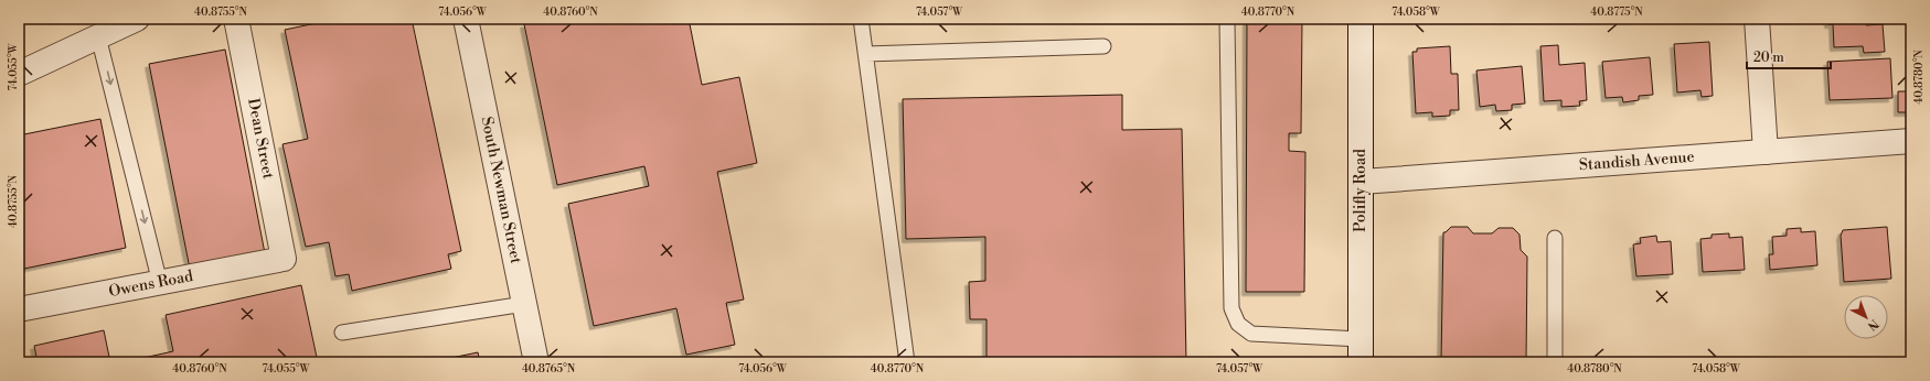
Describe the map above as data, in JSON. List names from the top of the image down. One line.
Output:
{"streets":{"street":["Dean Street","Standish Avenue","South Newman Street","Polifly Road","Owens Road"]},"crossings":[["Dean Street","Owens Road"],["Standish Avenue","Polifly Road"]],"scale_bar":"20 m","north":"bottom right","coordinates":["40.8755°N","74.056°W","40.8760°N","74.057°W","40.8770°N","74.058°W","40.8775°N","74.055°W","40.8780°N","40.8765°N"]}
